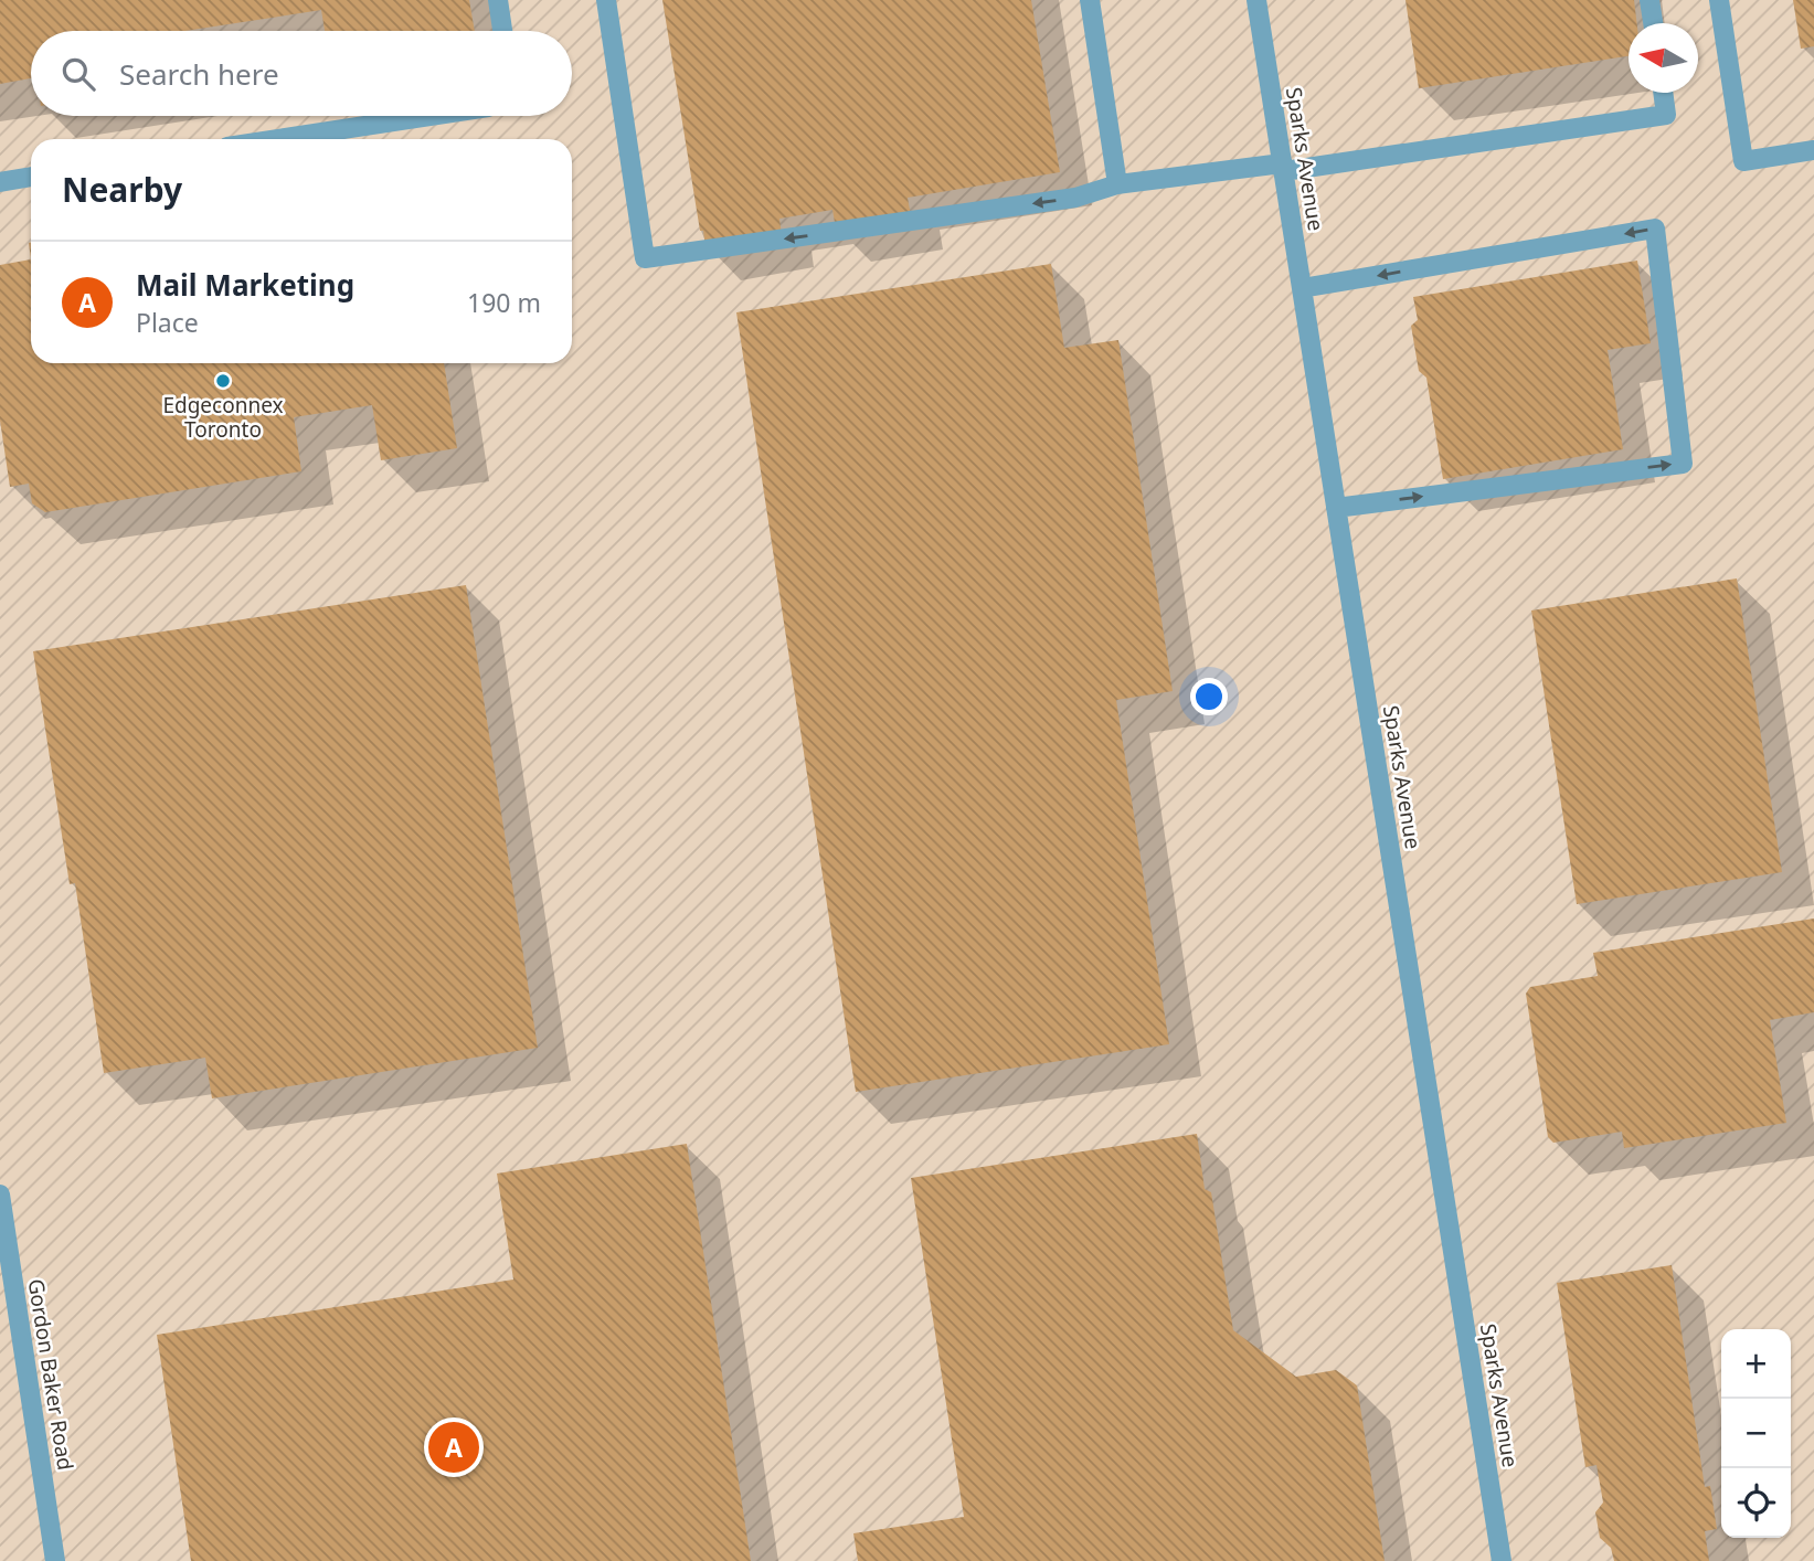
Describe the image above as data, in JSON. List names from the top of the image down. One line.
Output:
{"streets":{"street":["Sparks Avenue","Gordon Baker Road"]},"places":["Edgeconnex Toronto"],"north":"left","page":{"search":"Search here","heading":"Nearby","list":[{"mark":"A","name":"Mail Marketing","note":"Place","value":"190 m"}],"map_buttons":["+","−"],"pins":"A"}}
